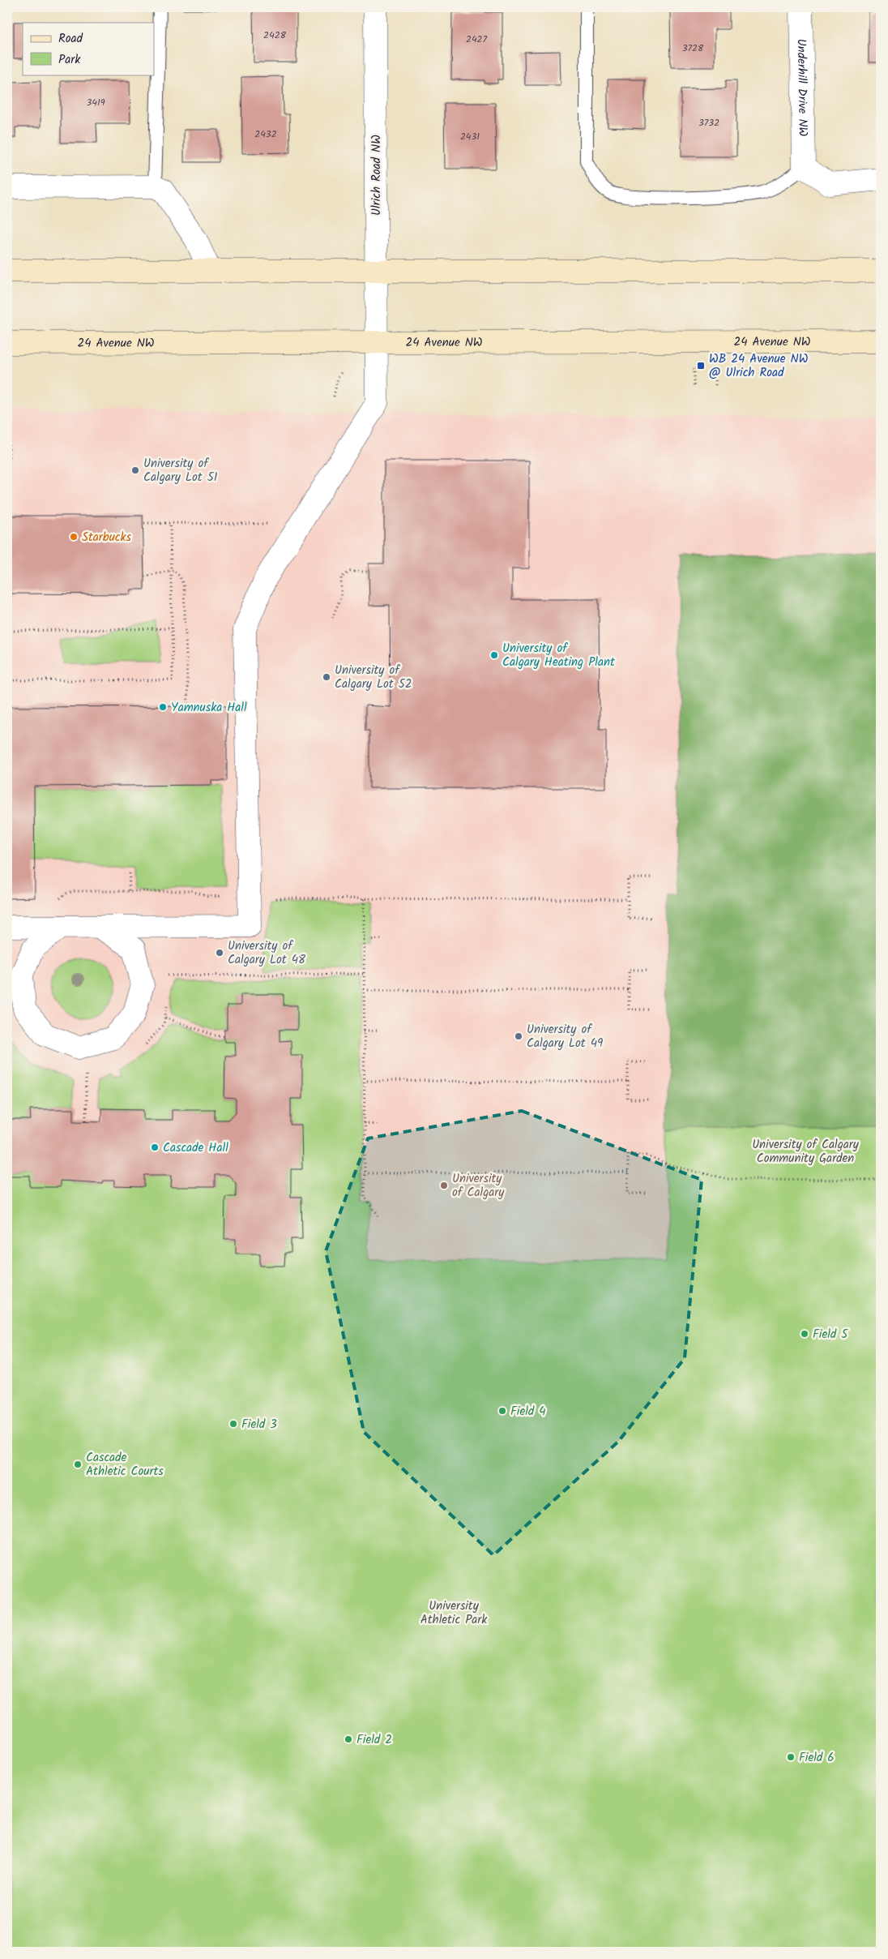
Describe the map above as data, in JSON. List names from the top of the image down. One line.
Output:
{"streets":{"street":["Underhill Drive NW","Ulrich Road NW","24 Avenue NW"]},"crossings":[["Ulrich Road NW","24 Avenue NW"]],"parks":["University of Calgary Community Garden","University Athletic Park"],"places":{"transit":["WB 24 Avenue NW @ Ulrich Road"],"other":["University of Calgary Lot 51","Starbucks","University of Calgary Heating Plant","University of Calgary Lot 52","Yamnuska Hall","University of Calgary Lot 48","University of Calgary Lot 49","Cascade Hall","University of Calgary","Field 5","Field 4","Field 3","Cascade Athletic Courts","Field 2","Field 6"]},"house_numbers":["2428","2427","3728","3419","3732","2432","2431"],"legend":["Road","Park"]}
